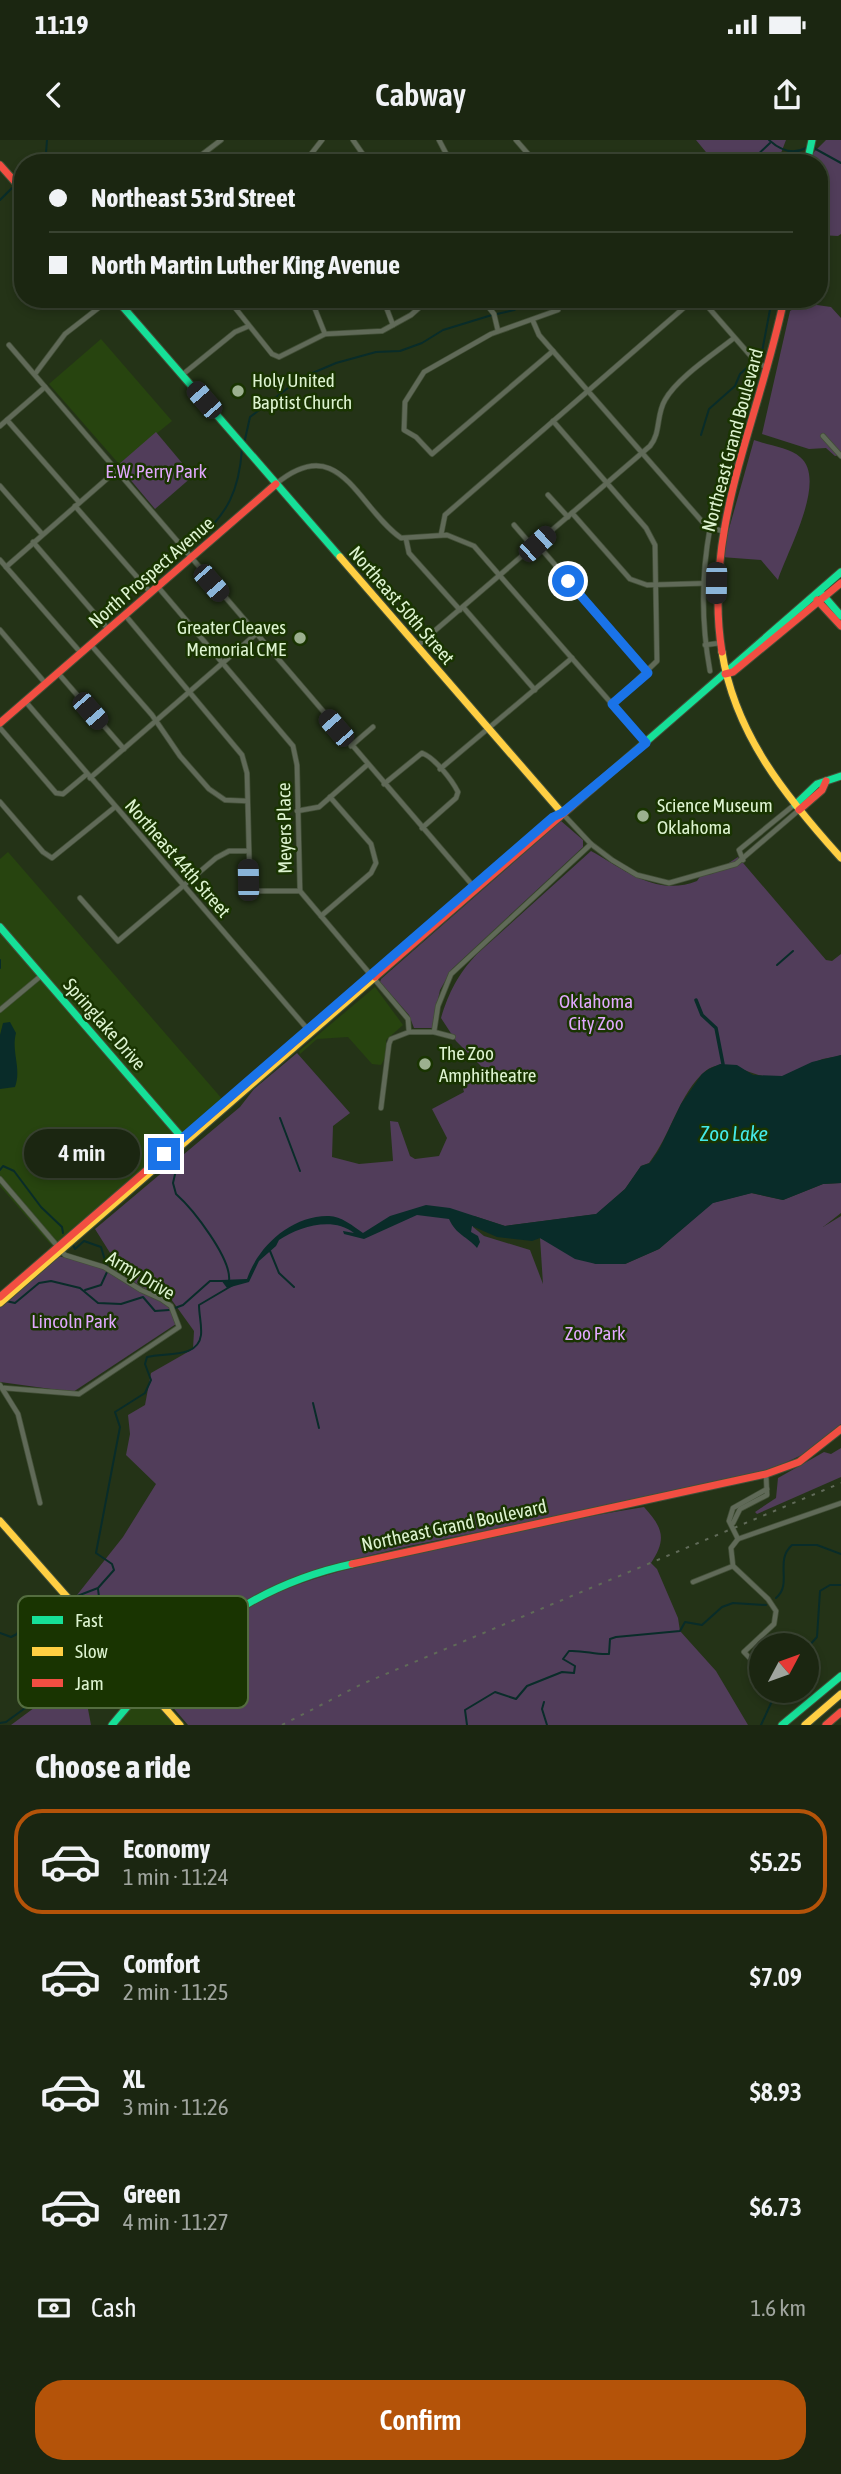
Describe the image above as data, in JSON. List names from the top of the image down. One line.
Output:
{"streets":{"main road":["Northeast Grand Boulevard","North Prospect Avenue","Northeast 50th Street","Springlake Drive"],"street":["Meyers Place","Northeast 44th Street","Army Drive"]},"crossings":[["North Prospect Avenue","Northeast 50th Street"],["North Prospect Avenue","Meyers Place"],["North Prospect Avenue","Northeast 44th Street"]],"water":["Zoo Lake"],"parks":["E.W. Perry Park","Oklahoma City Zoo","Lincoln Park","Zoo Park"],"places":["Holy United Baptist Church","Greater Cleaves Memorial CME","Science Museum Oklahoma","The Zoo Amphitheatre"],"legend":["Fast","Slow","Jam"],"north":"top right","page":{"status":"11:19","header":"Cabway","banner":["Northeast 53rd Street","North Martin Luther King Avenue"],"bubble":"4 min","heading":"Choose a ride","list":[{"name":"Economy","note":"1 min · 11:24","value":"$5.25"},{"name":"Comfort","note":"2 min · 11:25","value":"$7.09"},{"name":"XL","note":"3 min · 11:26","value":"$8.93"},{"name":"Green","note":"4 min · 11:27","value":"$6.73"}],"pay":["Cash","1.6 km"],"buttons":"Confirm"}}
